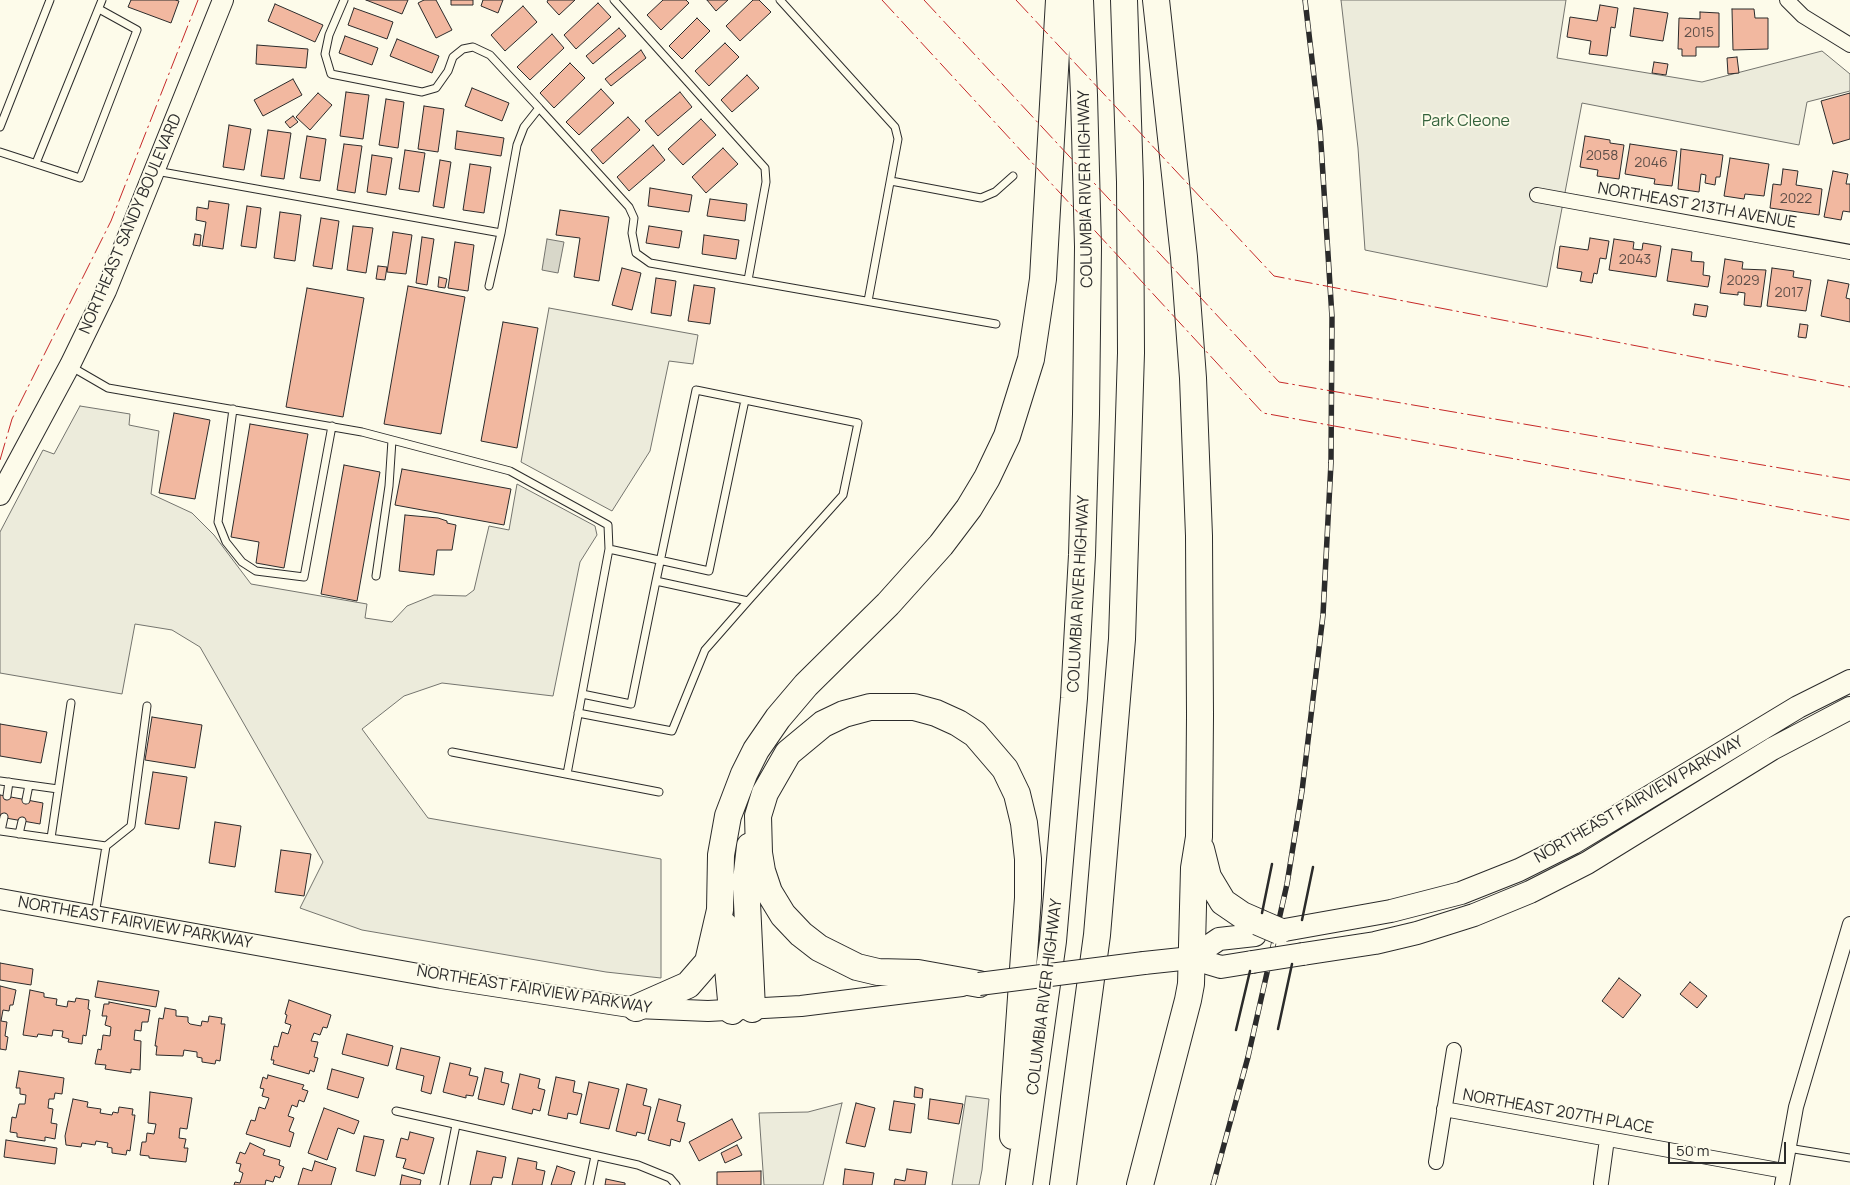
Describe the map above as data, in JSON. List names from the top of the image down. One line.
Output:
{"streets":{"highway":["COLUMBIA RIVER HIGHWAY"],"main road":["NORTHEAST SANDY BOULEVARD","NORTHEAST FAIRVIEW PARKWAY"],"street":["NORTHEAST 213TH AVENUE","NORTHEAST 207TH PLACE"]},"parks":["Park Cleone"],"house_numbers":["2015","2058","2046","2022","2043","2029","2017"],"scale_bar":"50 m"}
